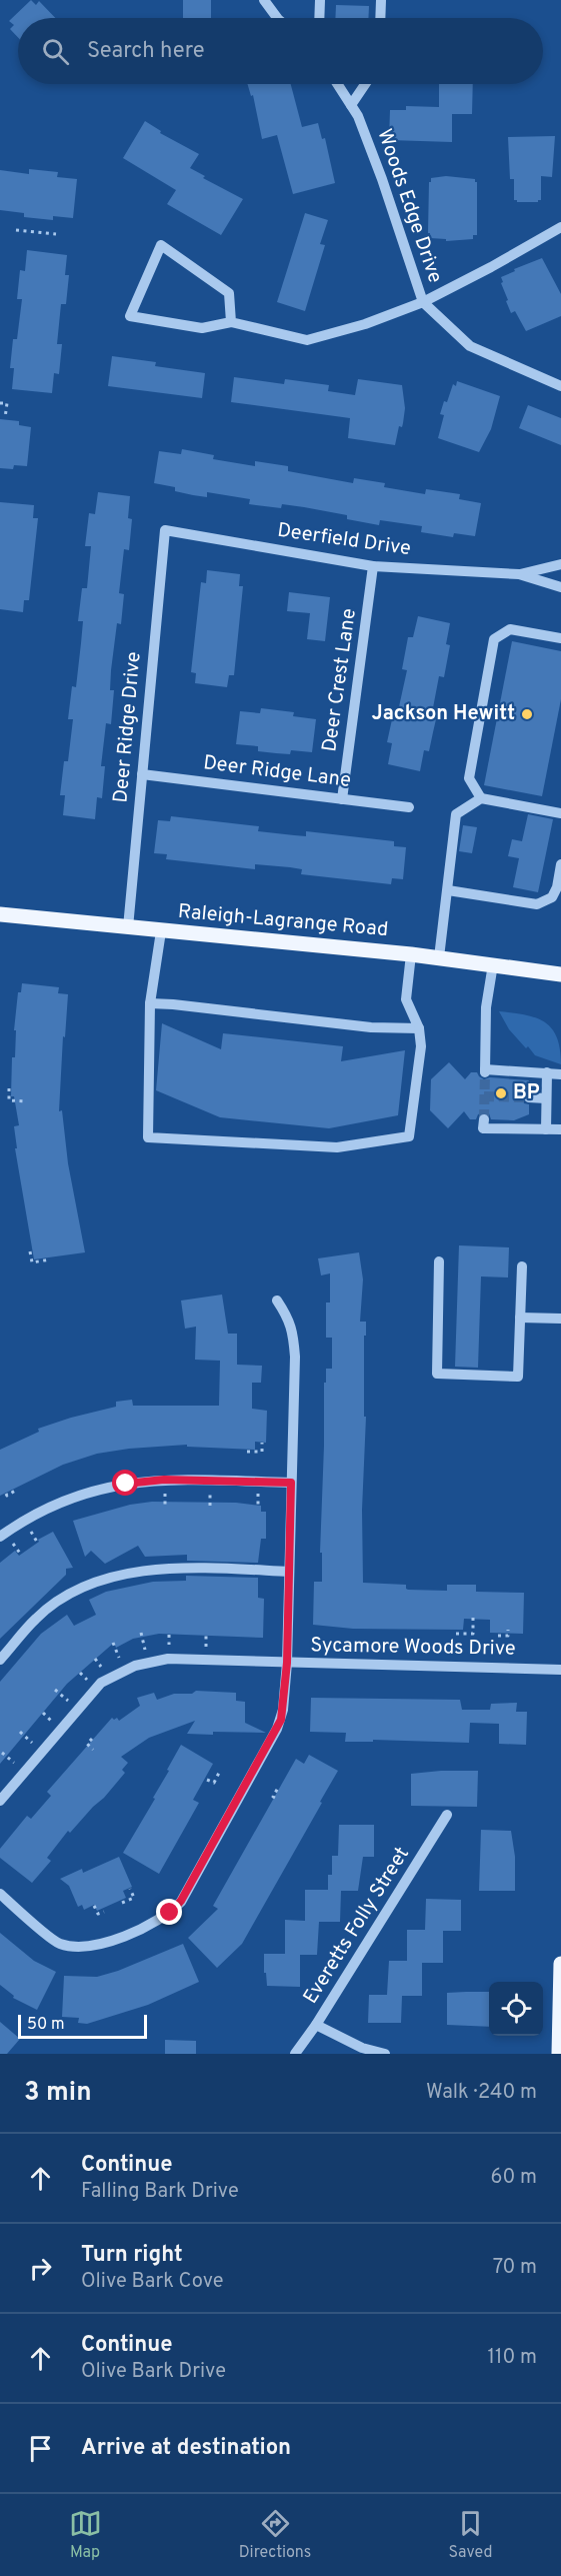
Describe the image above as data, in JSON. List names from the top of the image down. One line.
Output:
{"streets":{"main road":["Raleigh-Lagrange Road"],"street":["Woods Edge Drive","Deerfield Drive","Deer Crest Lane","Deer Ridge Drive","Deer Ridge Lane","Sycamore Woods Drive","Everetts Folly Street"]},"crossings":[["Deerfield Drive","Deer Crest Lane"],["Deerfield Drive","Deer Ridge Drive"],["Deer Crest Lane","Deer Ridge Lane"],["Deer Ridge Drive","Deer Ridge Lane"],["Deer Ridge Drive","Raleigh-Lagrange Road"]],"places":["Jackson Hewitt","BP"],"scale_bar":"50 m","page":{"search":"Search here","scale":"50 m","heading":["3 min","Walk · 240 m"],"list":[["Continue","Falling Bark Drive","60 m"],["Turn right","Olive Bark Cove","70 m"],["Continue","Olive Bark Drive","110 m"],"Arrive at destination"],"nav":["Map","Directions","Saved"]}}
